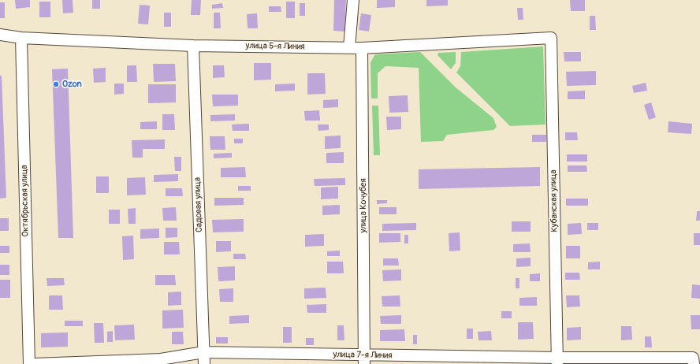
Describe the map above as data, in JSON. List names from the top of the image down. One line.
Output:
{"streets":{"street":["улица 5-я Линия","Октябрьская улица","Кубанская улица","Садовая улица","улица Кочубея","улица 7-я Линия"]},"crossings":[["улица 5-я Линия","Октябрьская улица"],["улица 5-я Линия","Кубанская улица"],["улица 5-я Линия","Садовая улица"],["улица 5-я Линия","улица Кочубея"],["Кубанская улица","улица 7-я Линия"],["Садовая улица","улица 7-я Линия"],["улица Кочубея","улица 7-я Линия"]],"places":["Ozon"]}
